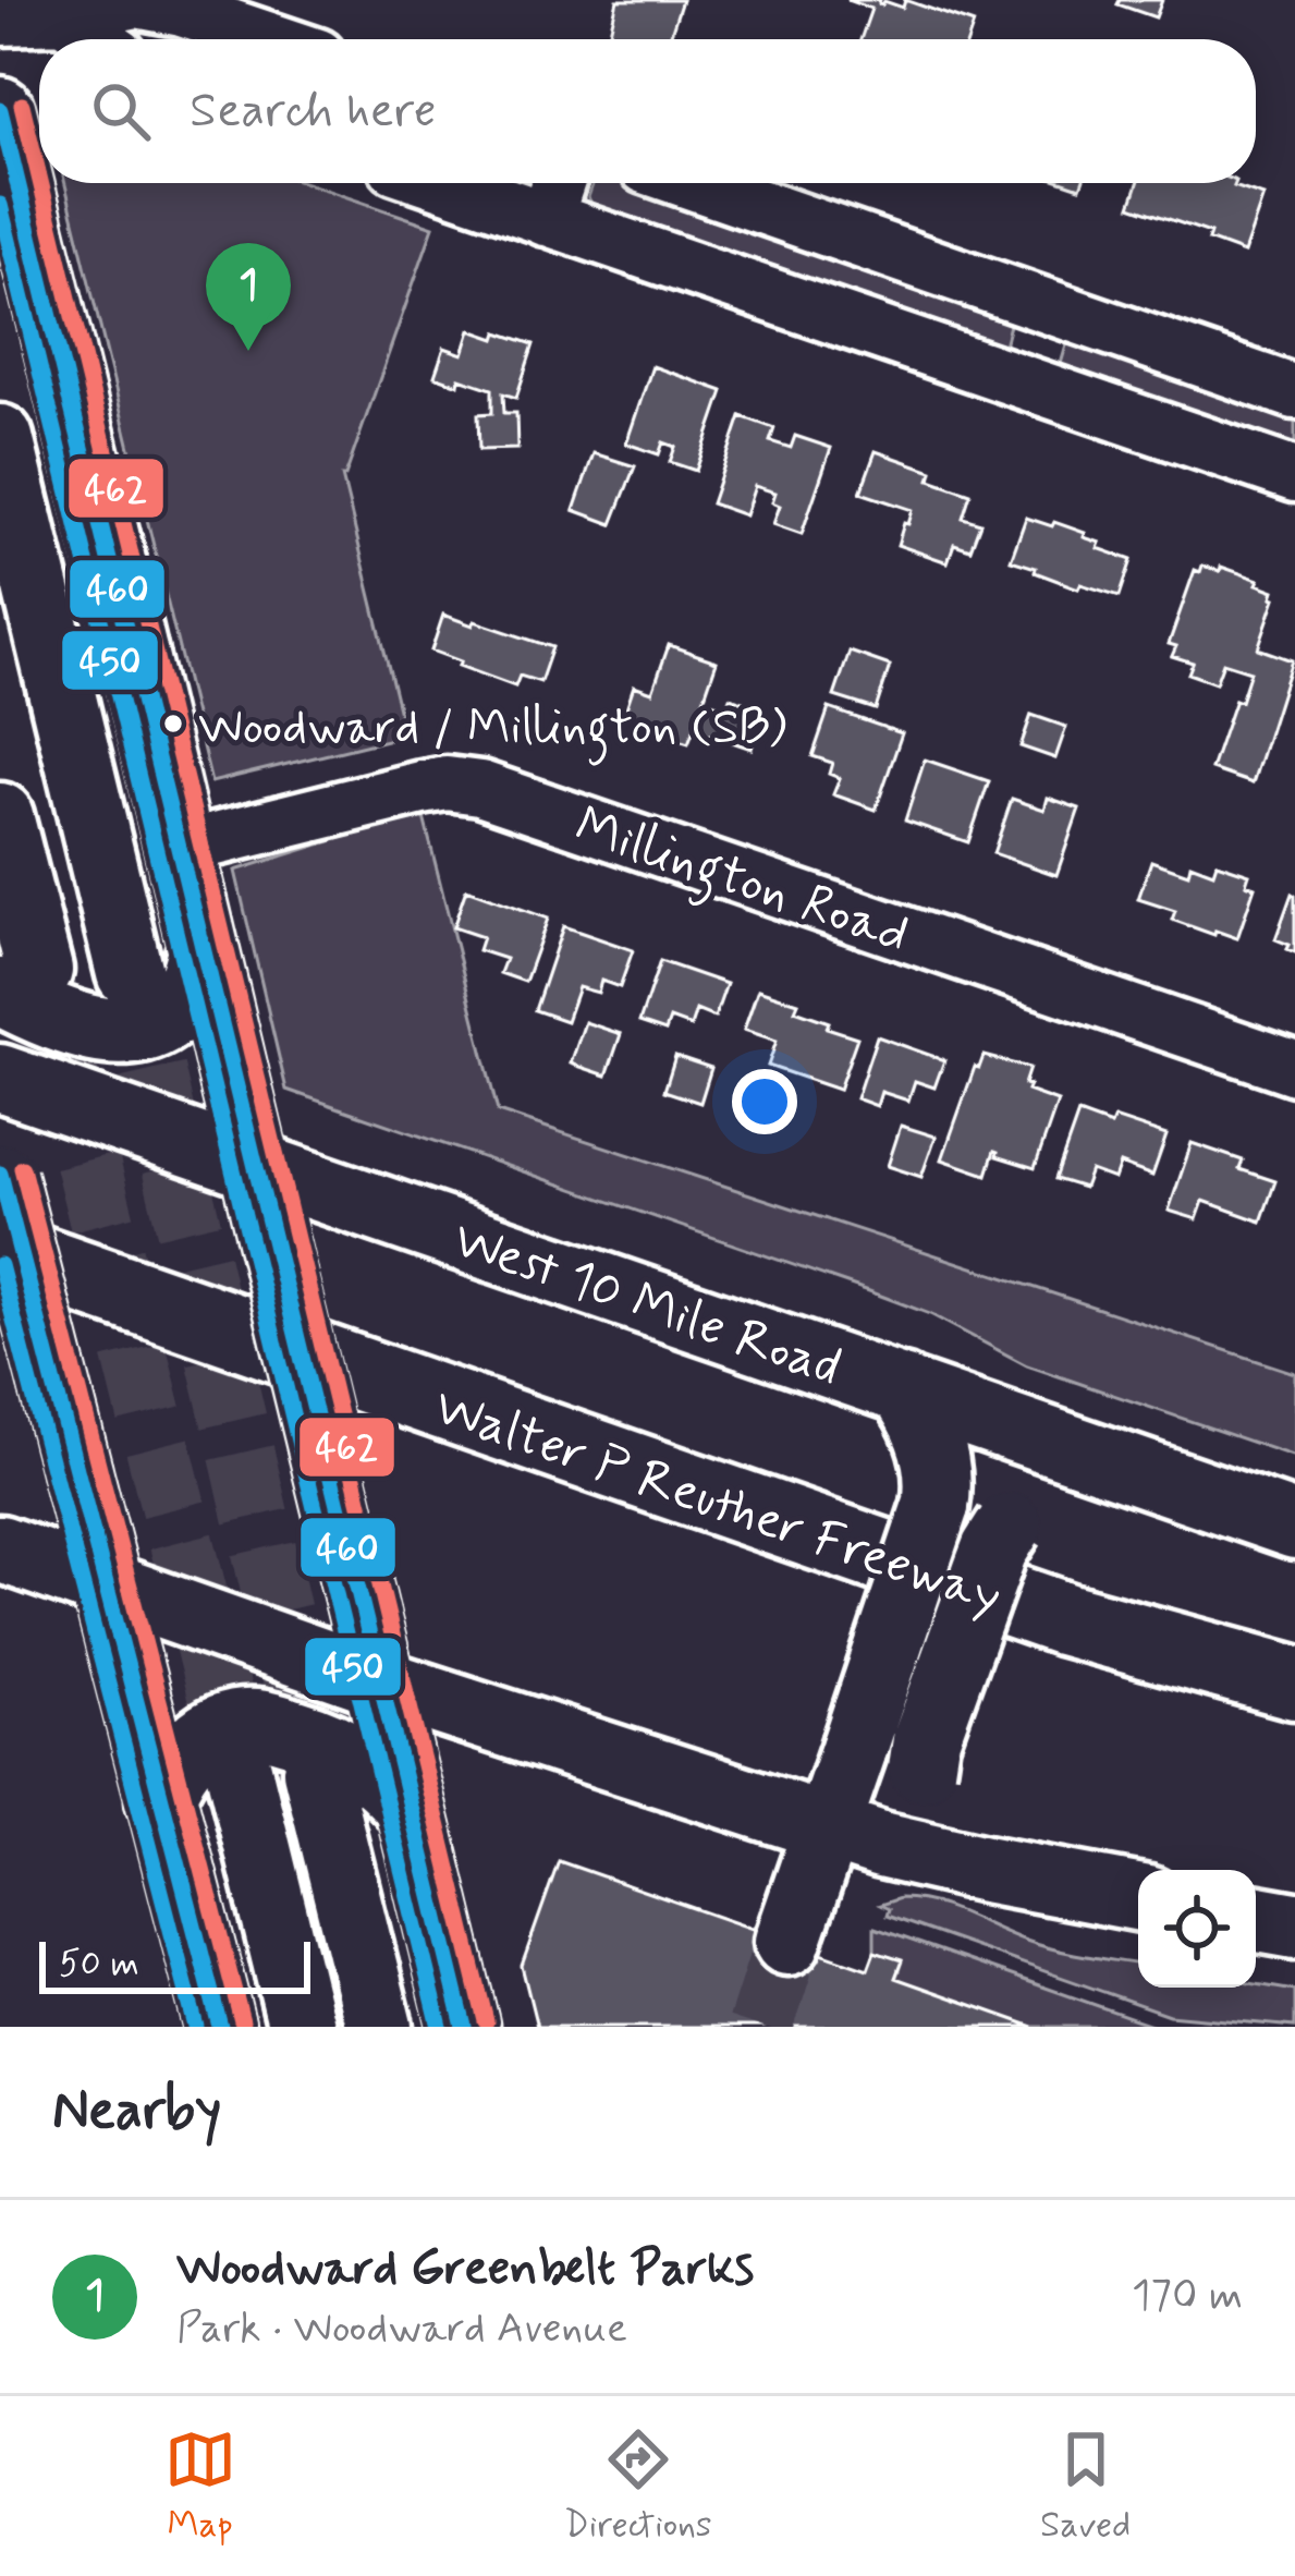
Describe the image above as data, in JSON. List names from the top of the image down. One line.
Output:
{"streets":{"highway":["Walter P Reuther Freeway"],"main road":["West 10 Mile Road"],"street":["Millington Road"]},"places":["Woodward / Millington (SB)"],"lines":["transit line 462","transit line 460","transit line 450"],"scale_bar":"50 m","page":{"search":"Search here","pins":"1","scale":"50 m","heading":"Nearby","list":[{"mark":"1","name":"Woodward Greenbelt Parks","note":"Park · Woodward Avenue","value":"170 m"}],"nav":["Map","Directions","Saved"]}}
